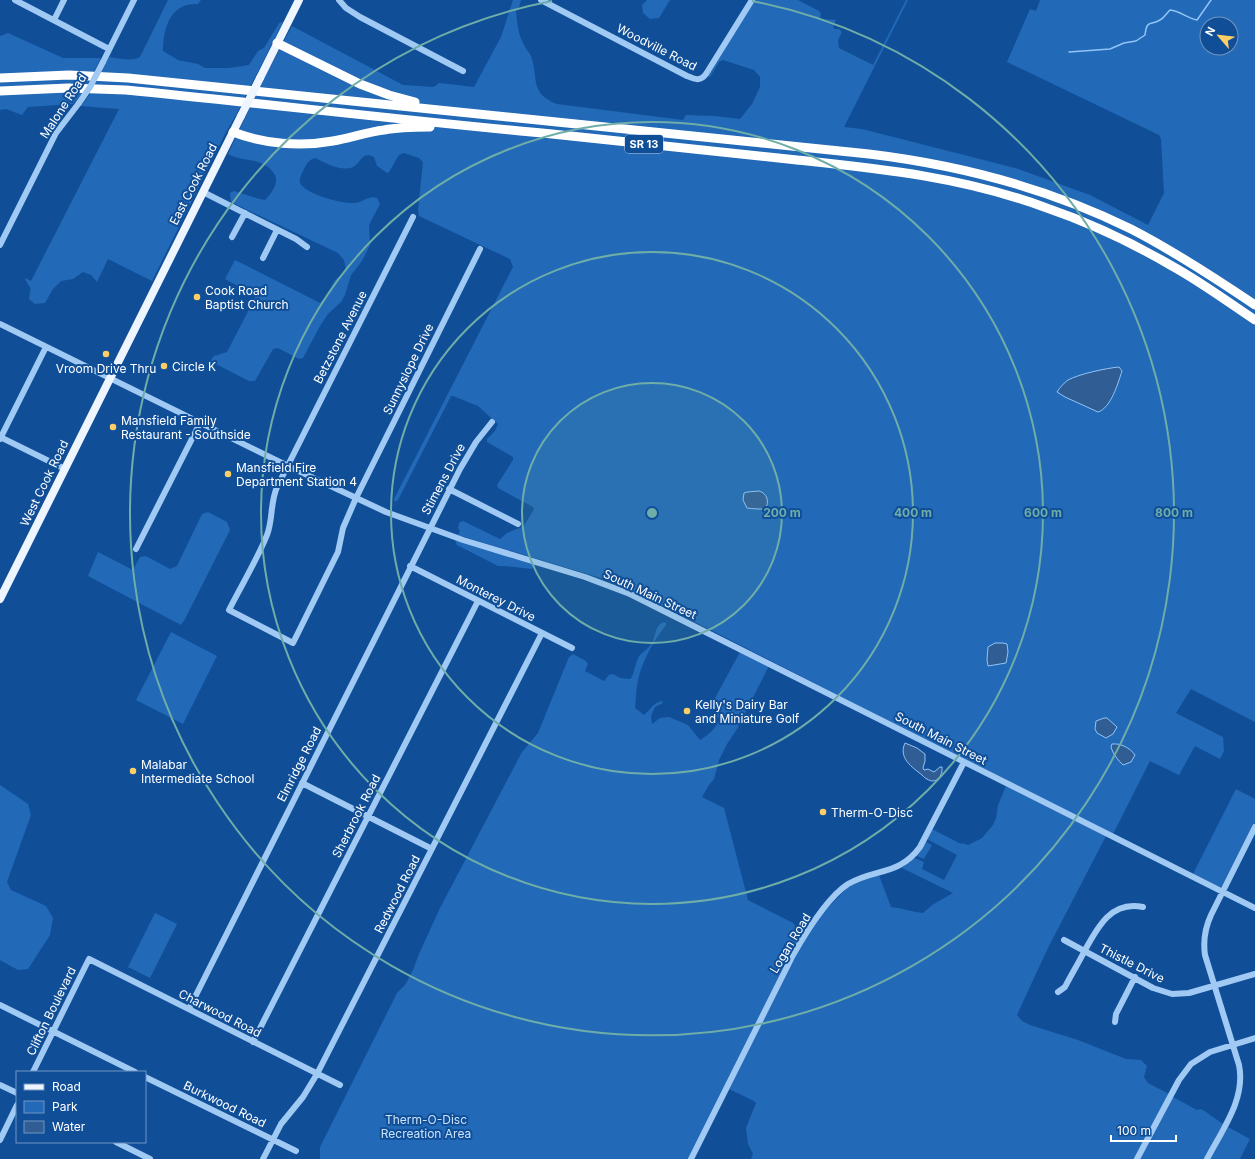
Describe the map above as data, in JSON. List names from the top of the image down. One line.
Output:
{"streets":{"highway":["SR 13"],"main road":["East Cook Road","West Cook Road"],"street":["Woodville Road","Malone Road","Betzstone Avenue","Sunnyslope Drive","Stimens Drive","South Main Street","Monterey Drive","Elmridge Road","Sherbrook Road","Redwood Road","Logan Road","Thistle Drive","Clifton Boulevard","Charwood Road","Burkwood Road"]},"crossings":[["East Cook Road","West Cook Road"],["East Cook Road","South Main Street"],["Betzstone Avenue","Sunnyslope Drive"],["Betzstone Avenue","South Main Street"],["Sunnyslope Drive","South Main Street"],["Stimens Drive","South Main Street"],["Stimens Drive","Elmridge Road"],["West Cook Road","South Main Street"],["South Main Street","Elmridge Road"],["South Main Street","Logan Road"],["Monterey Drive","Elmridge Road"],["Monterey Drive","Sherbrook Road"],["Monterey Drive","Redwood Road"],["Elmridge Road","Charwood Road"],["Sherbrook Road","Charwood Road"],["Redwood Road","Charwood Road"],["Redwood Road","Burkwood Road"],["Clifton Boulevard","Charwood Road"]],"parks":["Therm-O-Disc Recreation Area"],"places":["Cook Road Baptist Church","Vroom Drive Thru","Circle K","Mansfield Family Restaurant - Southside","Mansfield Fire Department Station 4","Kelly's Dairy Bar and Miniature Golf","Malabar Intermediate School","Therm-O-Disc"],"legend":["Road","Park","Water"],"scale_bar":"100 m","north":"top left","rings":["200 m","400 m","600 m","800 m"]}
